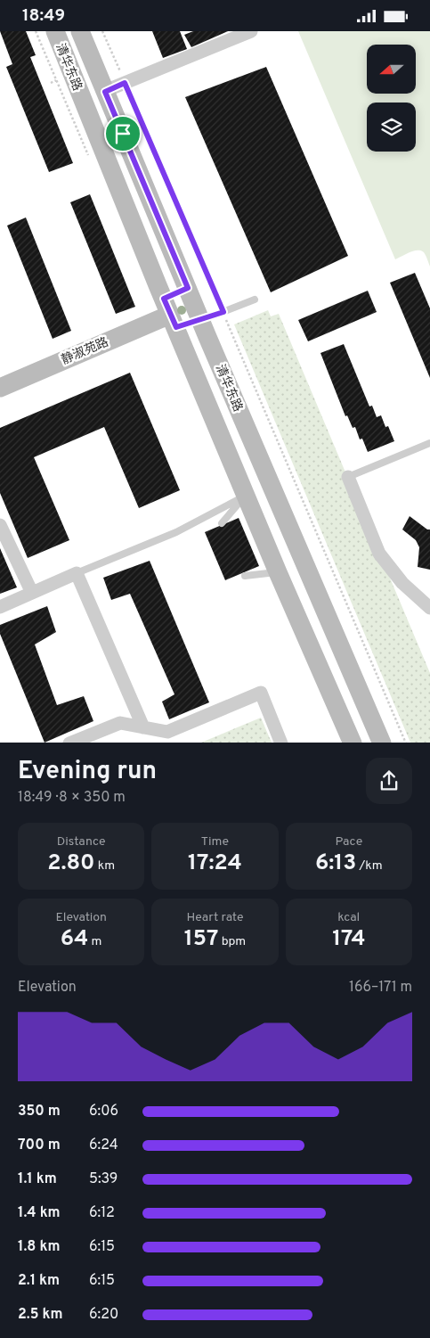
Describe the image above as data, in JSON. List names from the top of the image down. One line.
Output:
{"streets":{"main road":["清华东路","静淑苑路"]},"crossings":[["清华东路","静淑苑路"]],"north":"left","page":{"status":"18:49","heading":["Evening run","18:49 · 8 × 350 m"],"stats":[["Distance","2.80 km"],["Time","17:24"],["Pace","6:13 /km"],["Elevation","64 m"],["Heart rate","157 bpm"],["kcal","174"]],"chart":["Elevation","166–171 m"],"list":[{"name":"350 m","note":"6:06"},{"name":"700 m","note":"6:24"},{"name":"1.1 km","note":"5:39"},{"name":"1.4 km","note":"6:12"},{"name":"1.8 km","note":"6:15"},{"name":"2.1 km","note":"6:15"},{"name":"2.5 km","note":"6:20"}]}}
